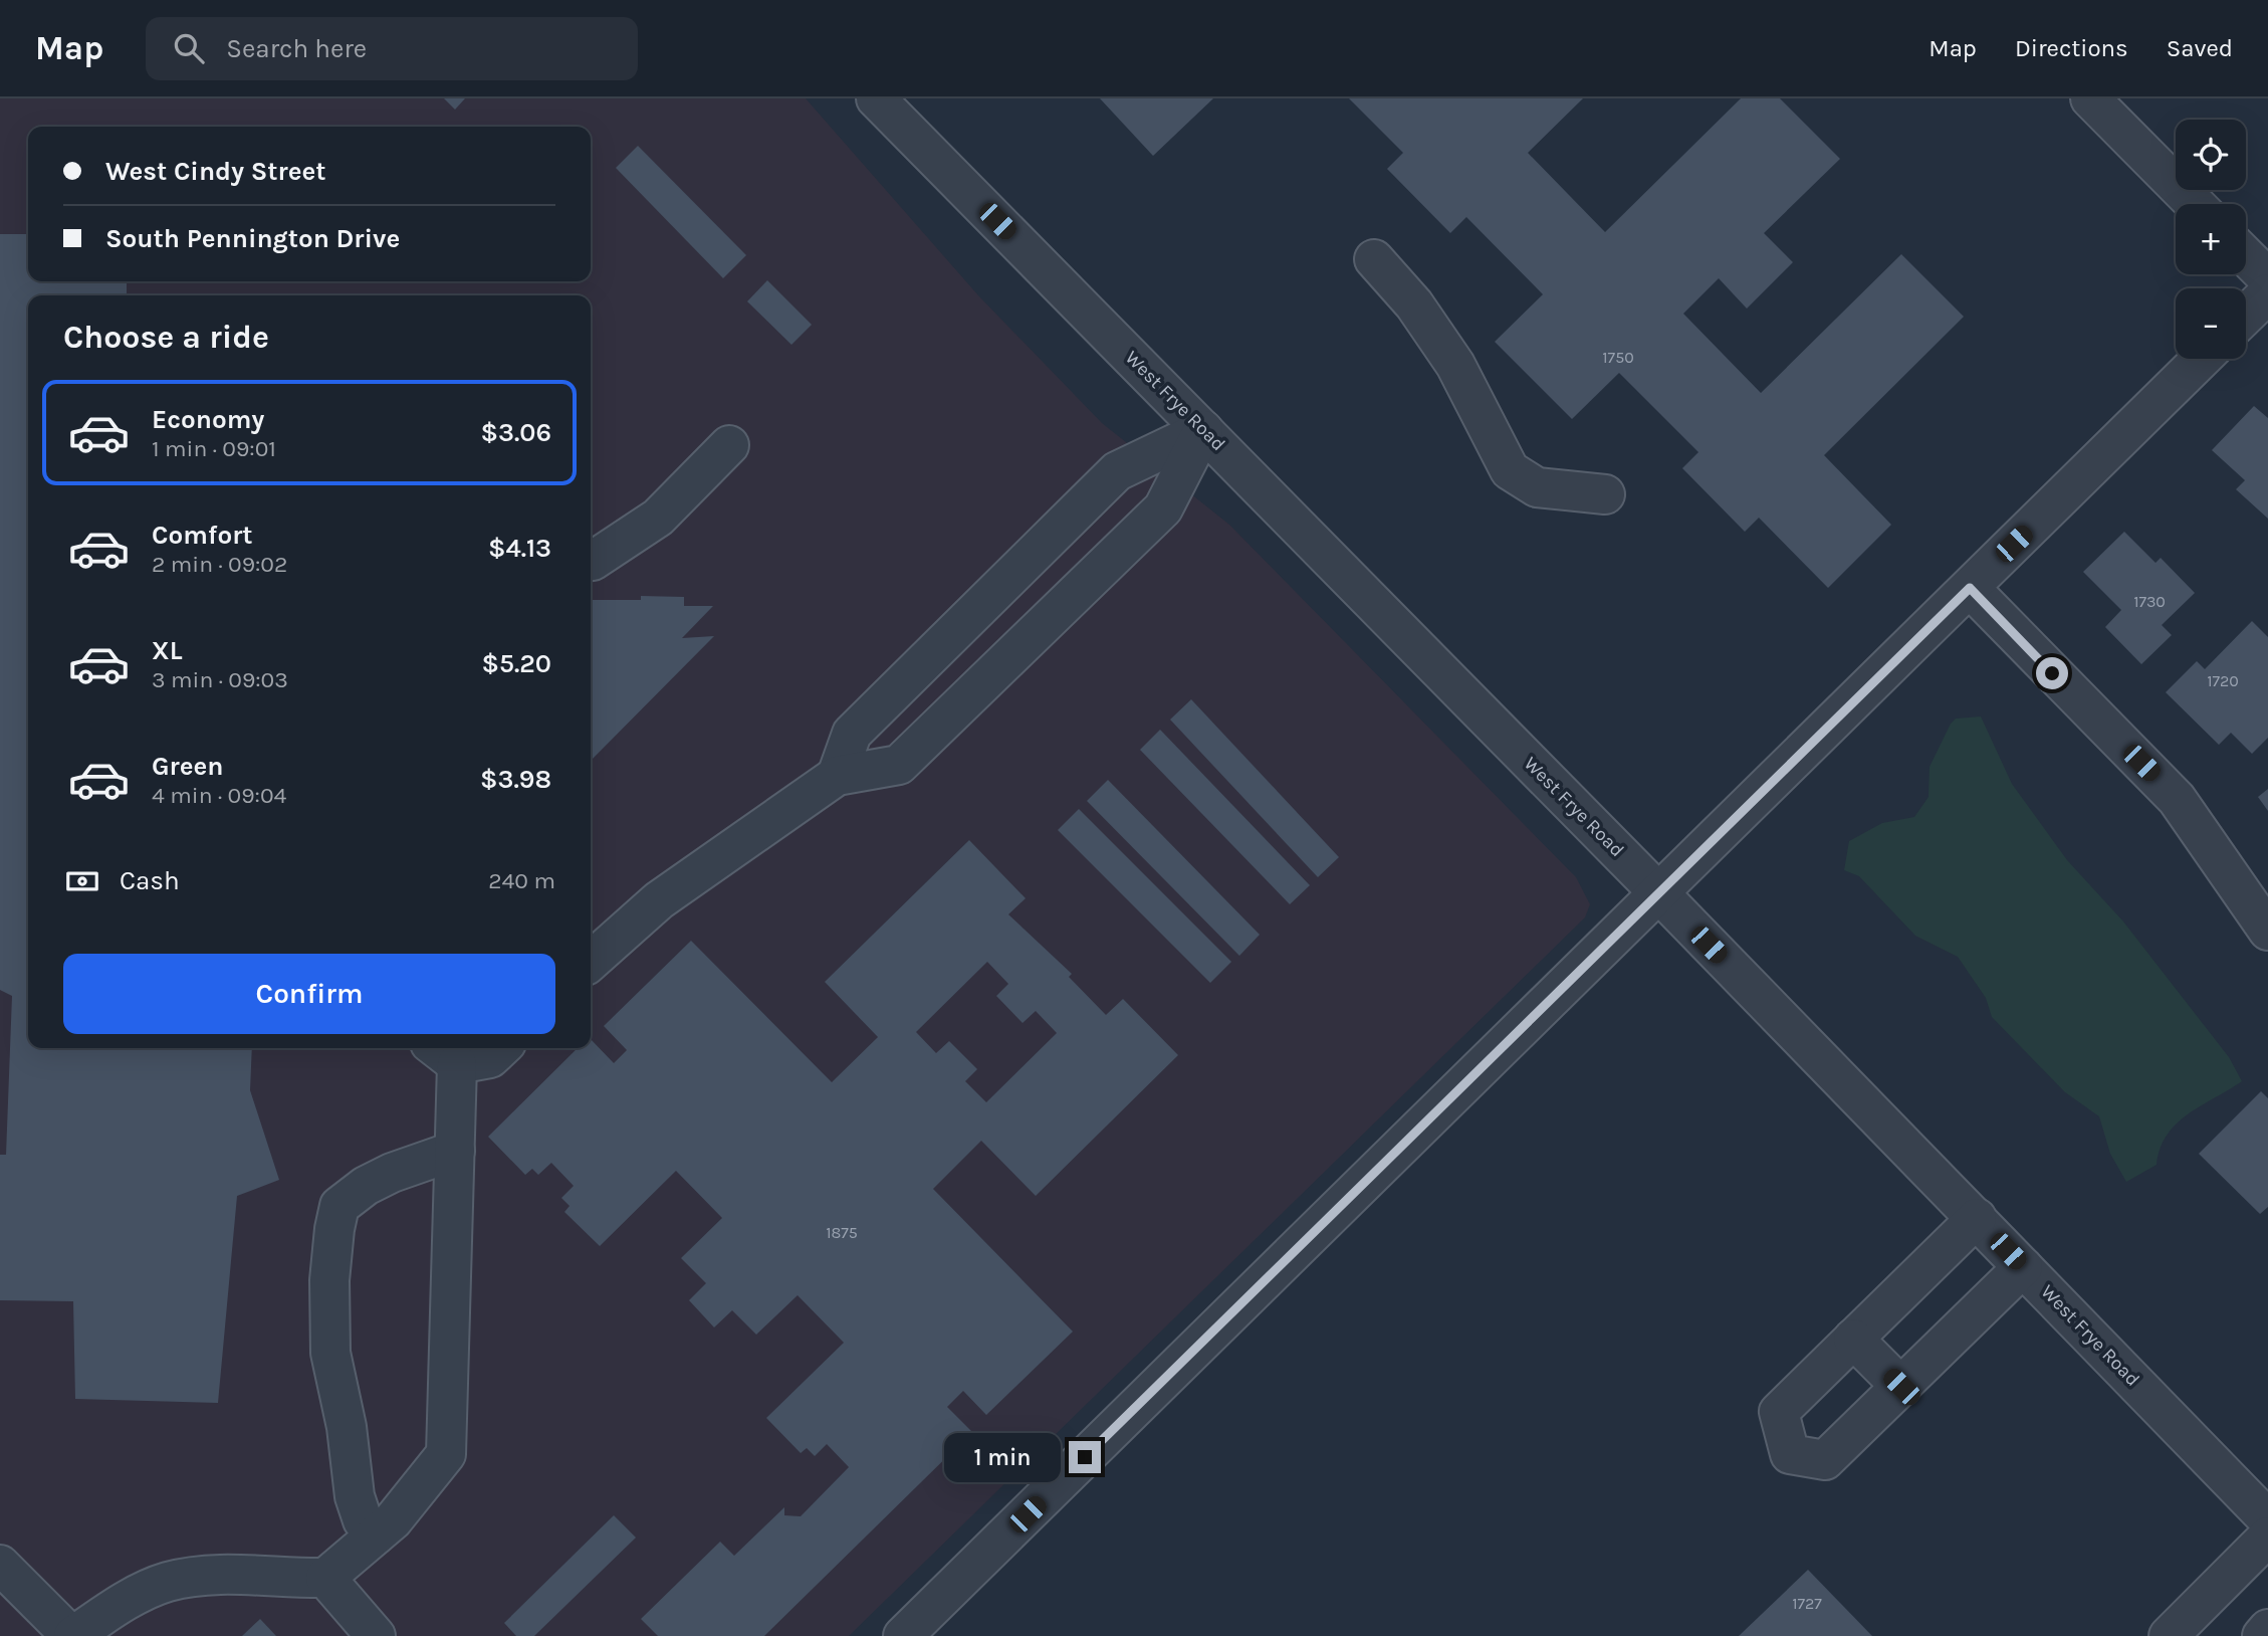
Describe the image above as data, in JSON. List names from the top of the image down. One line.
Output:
{"streets":{"street":["West Frye Road"]},"house_numbers":["1750","1730","1720","1875","1727"],"page":{"header":"Map","search":"Search here","nav":["Map","Directions","Saved"],"map_buttons":["+","−"],"banner":["West Cindy Street","South Pennington Drive"],"heading":"Choose a ride","list":[{"name":"Economy","note":"1 min · 09:01","value":"$3.06"},{"name":"Comfort","note":"2 min · 09:02","value":"$4.13"},{"name":"XL","note":"3 min · 09:03","value":"$5.20"},{"name":"Green","note":"4 min · 09:04","value":"$3.98"}],"pay":["Cash","240 m"],"buttons":"Confirm","bubble":"1 min"}}
